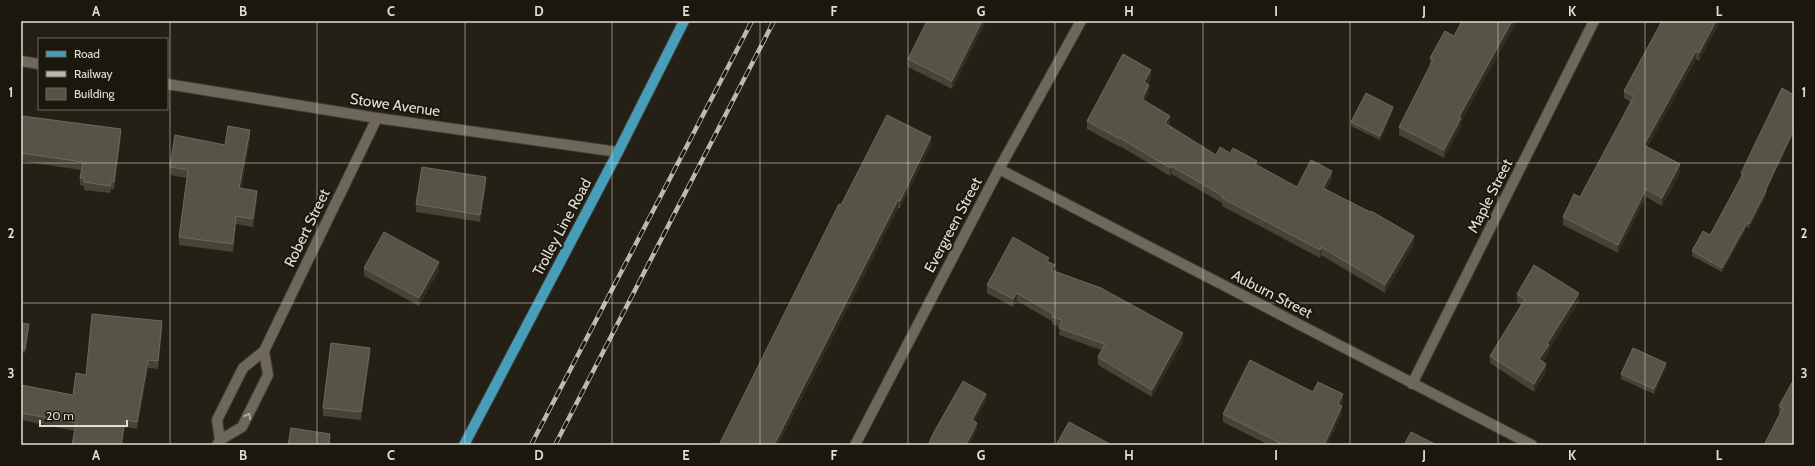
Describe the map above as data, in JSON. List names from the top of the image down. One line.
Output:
{"streets":{"main road":["Trolley Line Road"],"street":["Stowe Avenue","Maple Street","Evergreen Street","Robert Street","Auburn Street"]},"crossings":[["Stowe Avenue","Trolley Line Road"],["Stowe Avenue","Robert Street"],["Maple Street","Auburn Street"],["Evergreen Street","Auburn Street"]],"legend":["Road","Railway","Building"],"scale_bar":"20 m","grid":{"columns":["A","B","C","D","E","F","G","H","I","J","K","L"],"rows":["1","2","3"]}}
